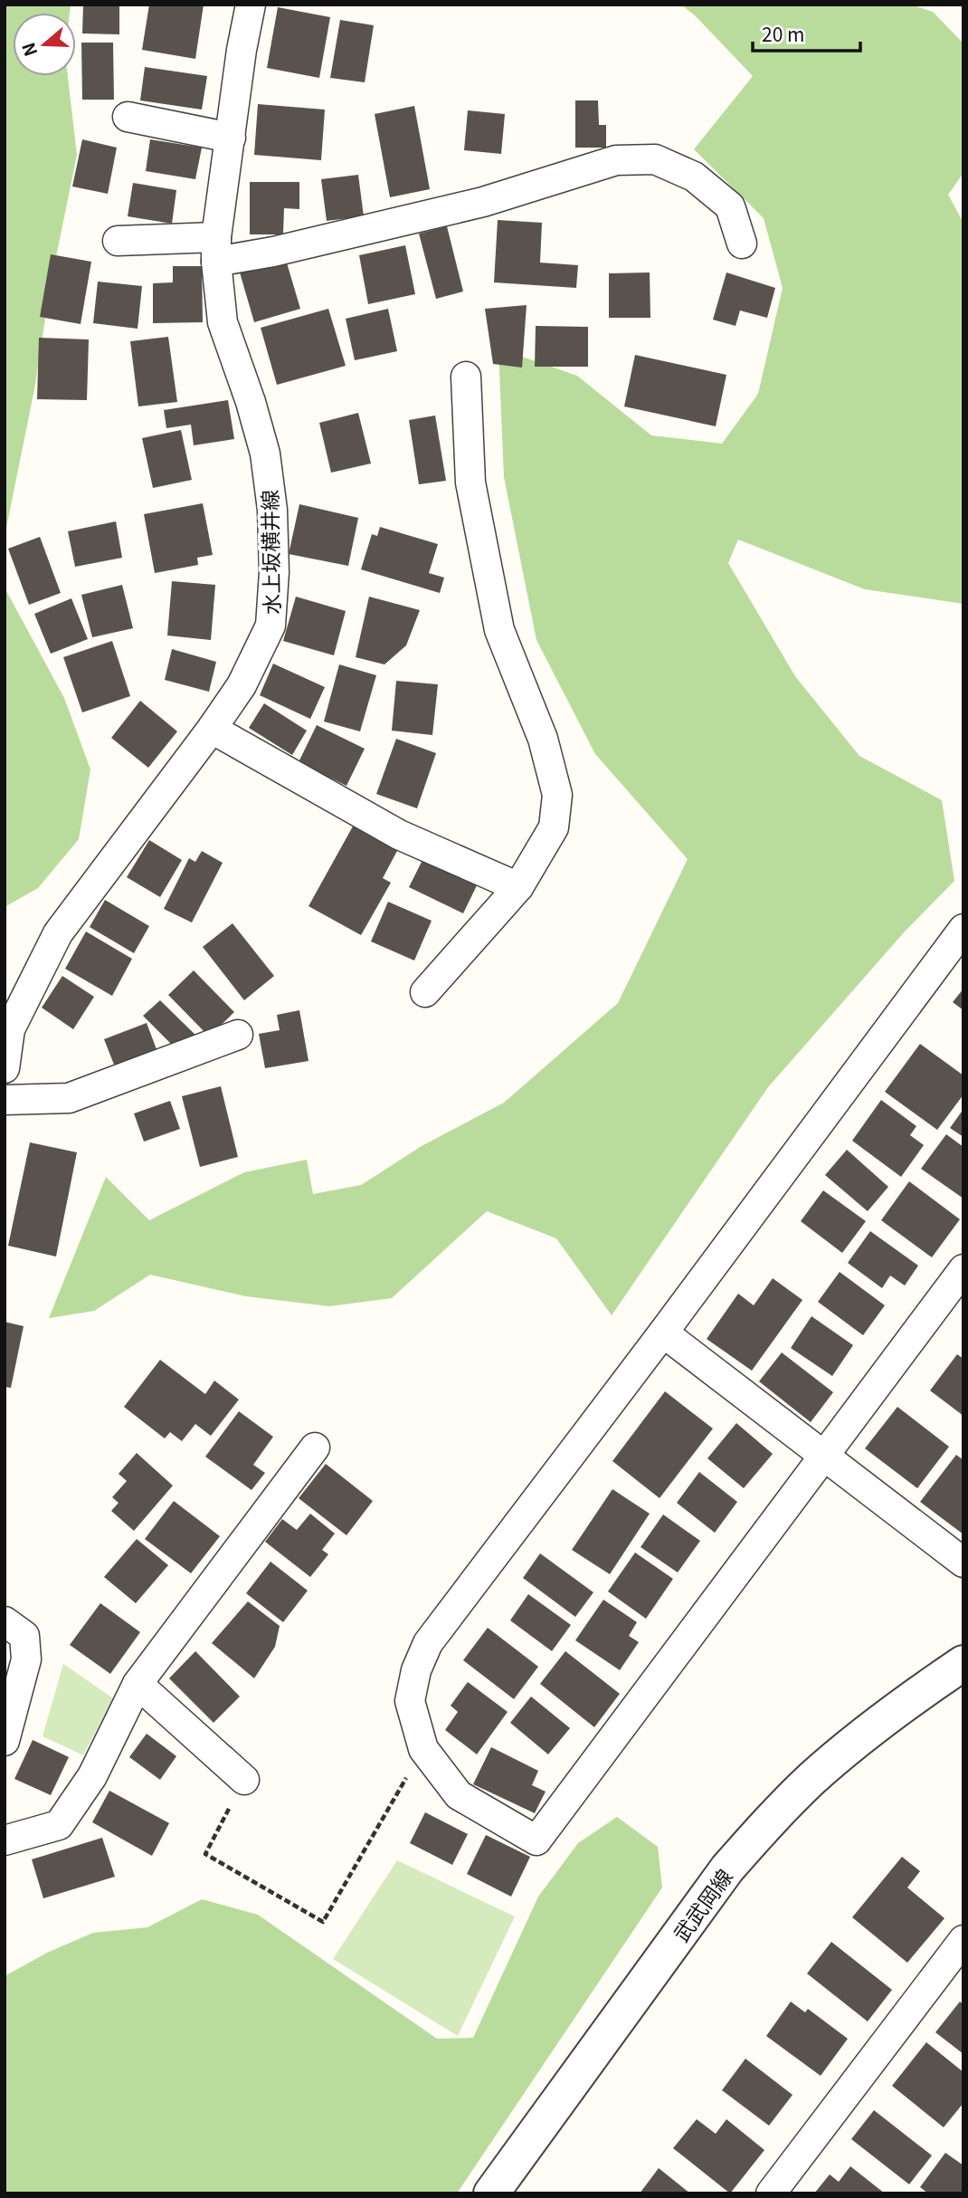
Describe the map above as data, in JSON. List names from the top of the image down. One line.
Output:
{"streets":{"street":["水上坂横井線","武武岡線"]},"scale_bar":"20 m","north":"left"}
